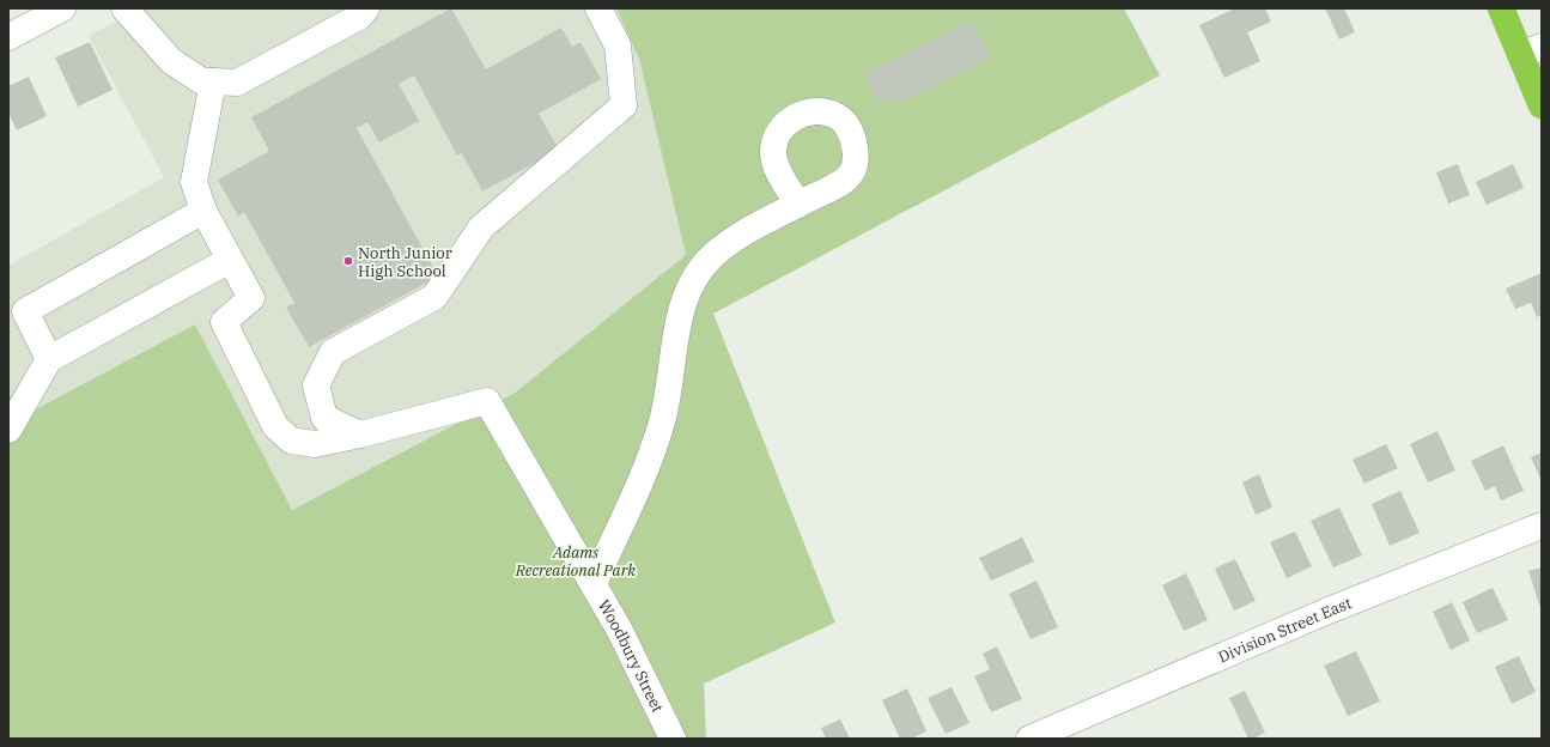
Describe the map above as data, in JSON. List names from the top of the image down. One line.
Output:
{"streets":{"street":["Division Street East","Woodbury Street"]},"parks":["Adams Recreational Park"],"places":["North Junior High School"]}
